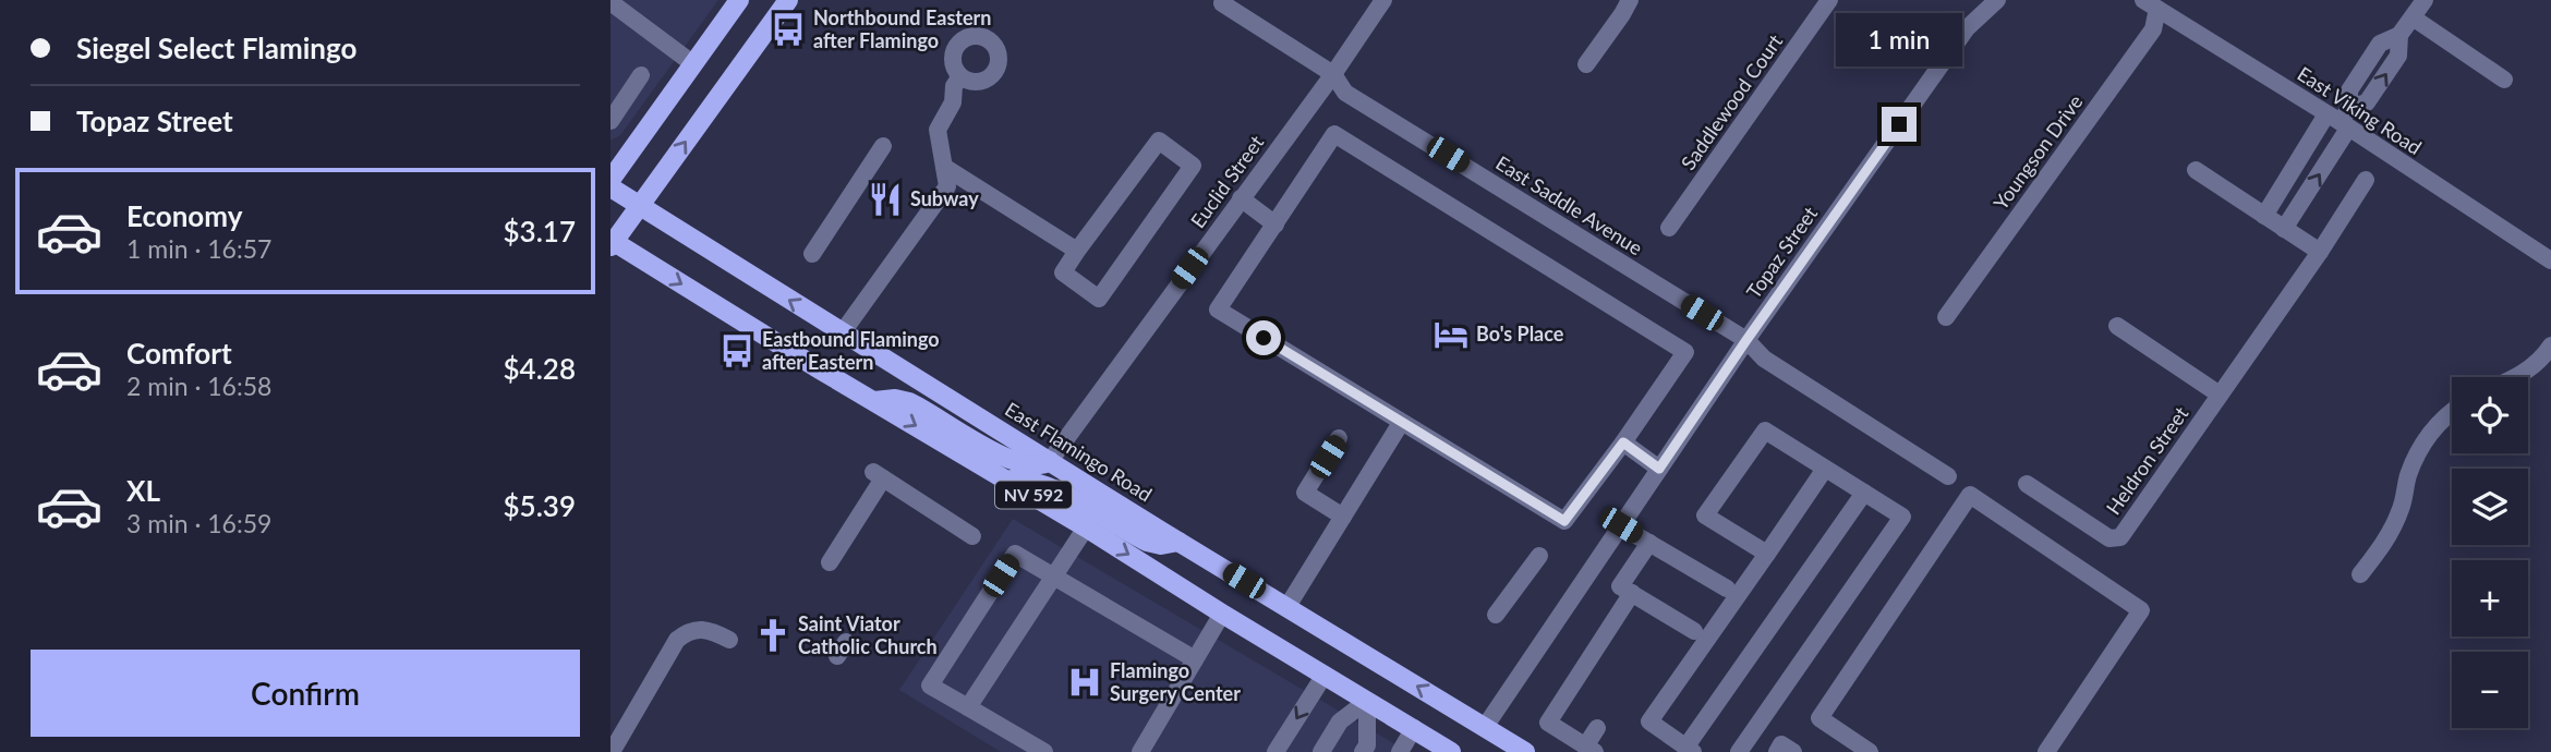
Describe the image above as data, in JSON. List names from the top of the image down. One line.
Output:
{"streets":{"main road":["East Flamingo Road","NV 592"],"street":["Saddlewood Court","East Viking Road","Youngson Drive","Euclid Street","East Saddle Avenue","Topaz Street","Heldron Street"]},"crossings":[["East Viking Road","Youngson Drive"],["Euclid Street","East Saddle Avenue"],["Euclid Street","East Flamingo Road"],["East Saddle Avenue","Topaz Street"],["Topaz Street","East Flamingo Road"]],"places":{"bus stop":["Northbound Eastern after Flamingo","Eastbound Flamingo after Eastern"],"restaurant":["Subway"],"hotel":["Bo's Place"],"church":["Saint Viator Catholic Church"],"hospital":["Flamingo Surgery Center"]},"page":{"banner":["Siegel Select Flamingo","Topaz Street"],"bubble":"1 min","list":[{"name":"Economy","note":"1 min · 16:57","value":"$3.17"},{"name":"Comfort","note":"2 min · 16:58","value":"$4.28"},{"name":"XL","note":"3 min · 16:59","value":"$5.39"}],"map_buttons":["+","−"],"buttons":"Confirm"}}
